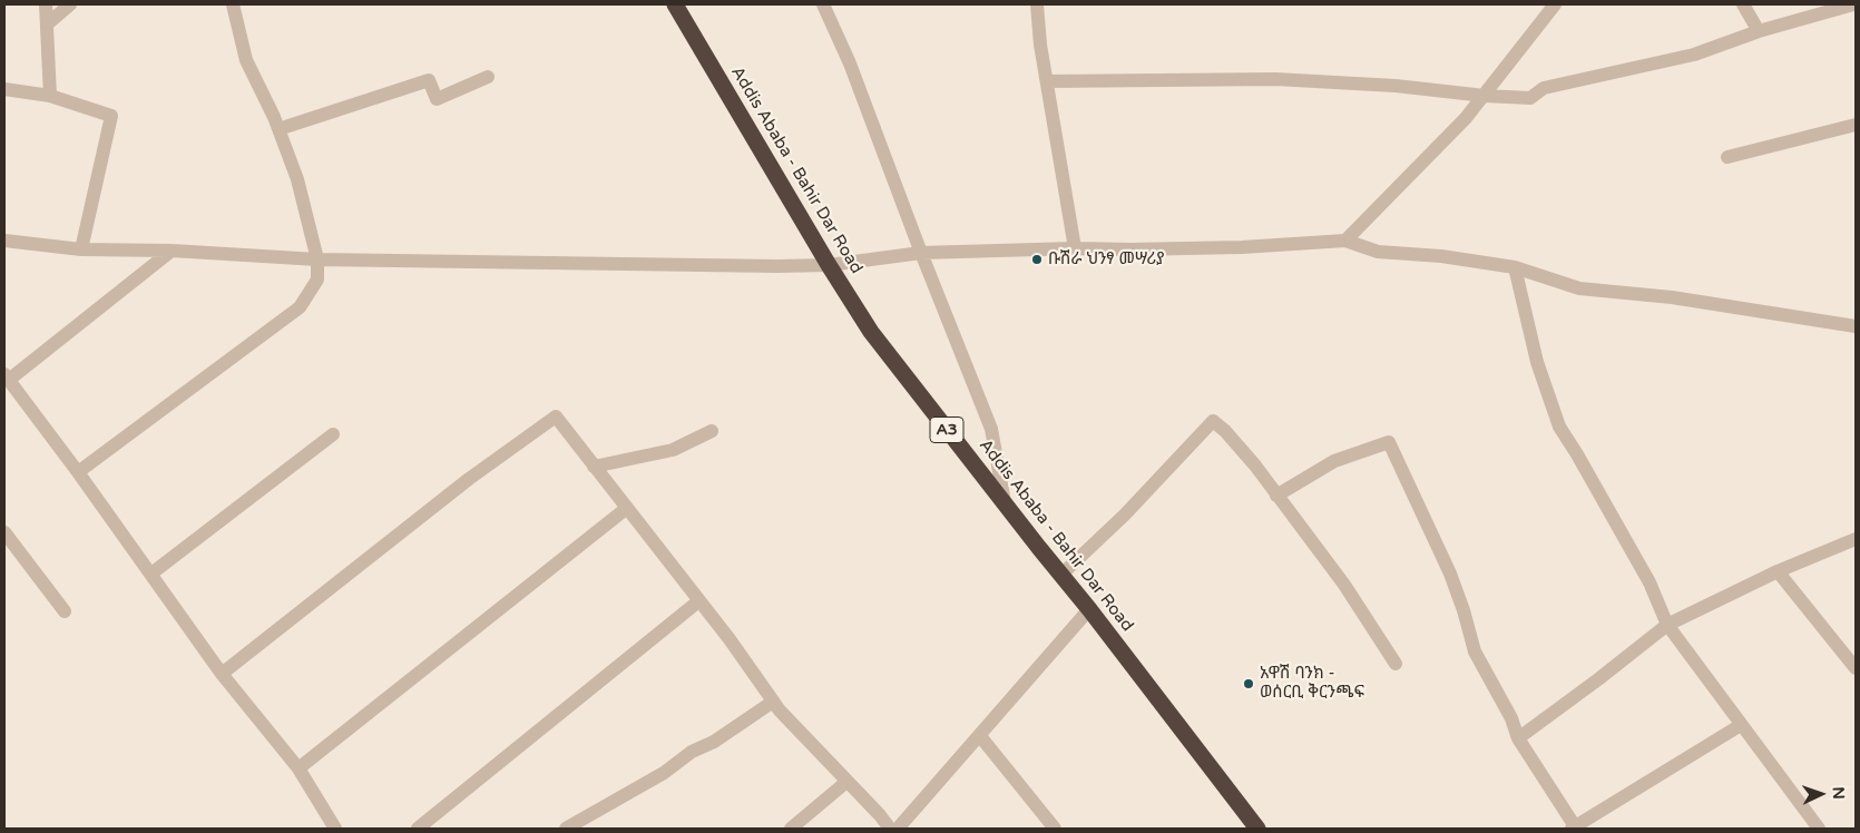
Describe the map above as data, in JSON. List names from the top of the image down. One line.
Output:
{"streets":{"highway":["Addis Ababa - Bahir Dar Road","A3"]},"places":["ቡሽራ ህንፃ መሣሪያ","አዋሽ ባንክ - ወሰርቢ ቅርንጫፍ"],"north":"right"}
